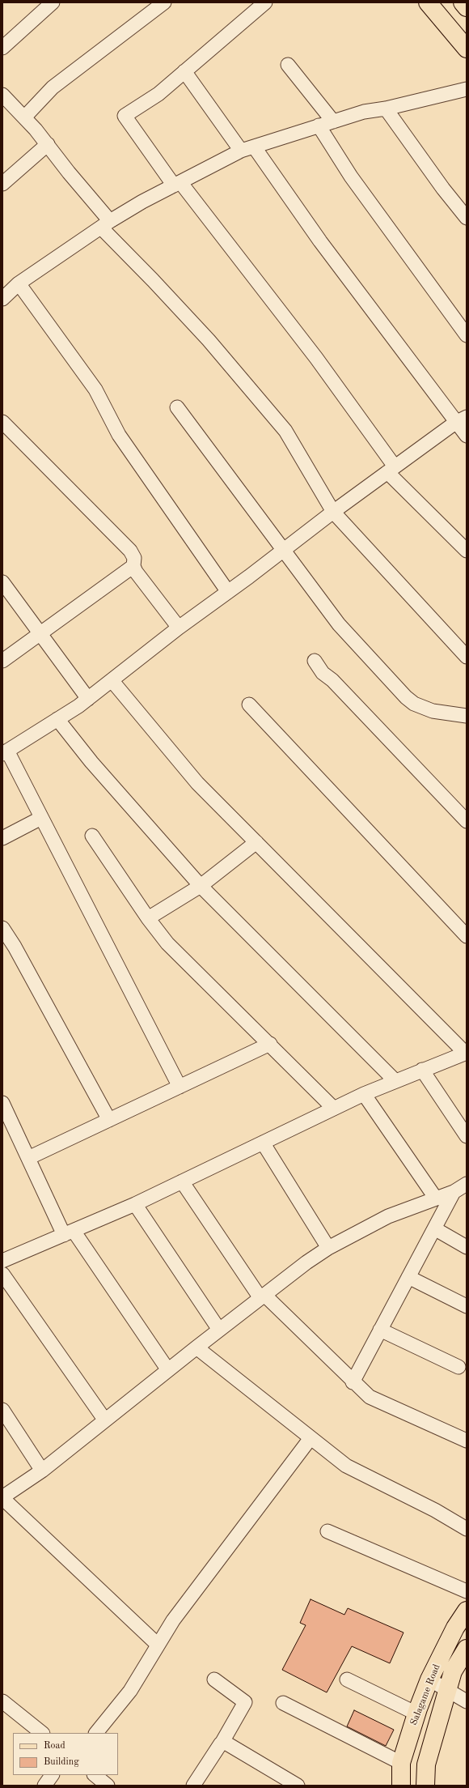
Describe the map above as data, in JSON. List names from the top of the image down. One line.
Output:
{"streets":{"main road":["Salagame Road"]},"legend":["Road","Building"]}
